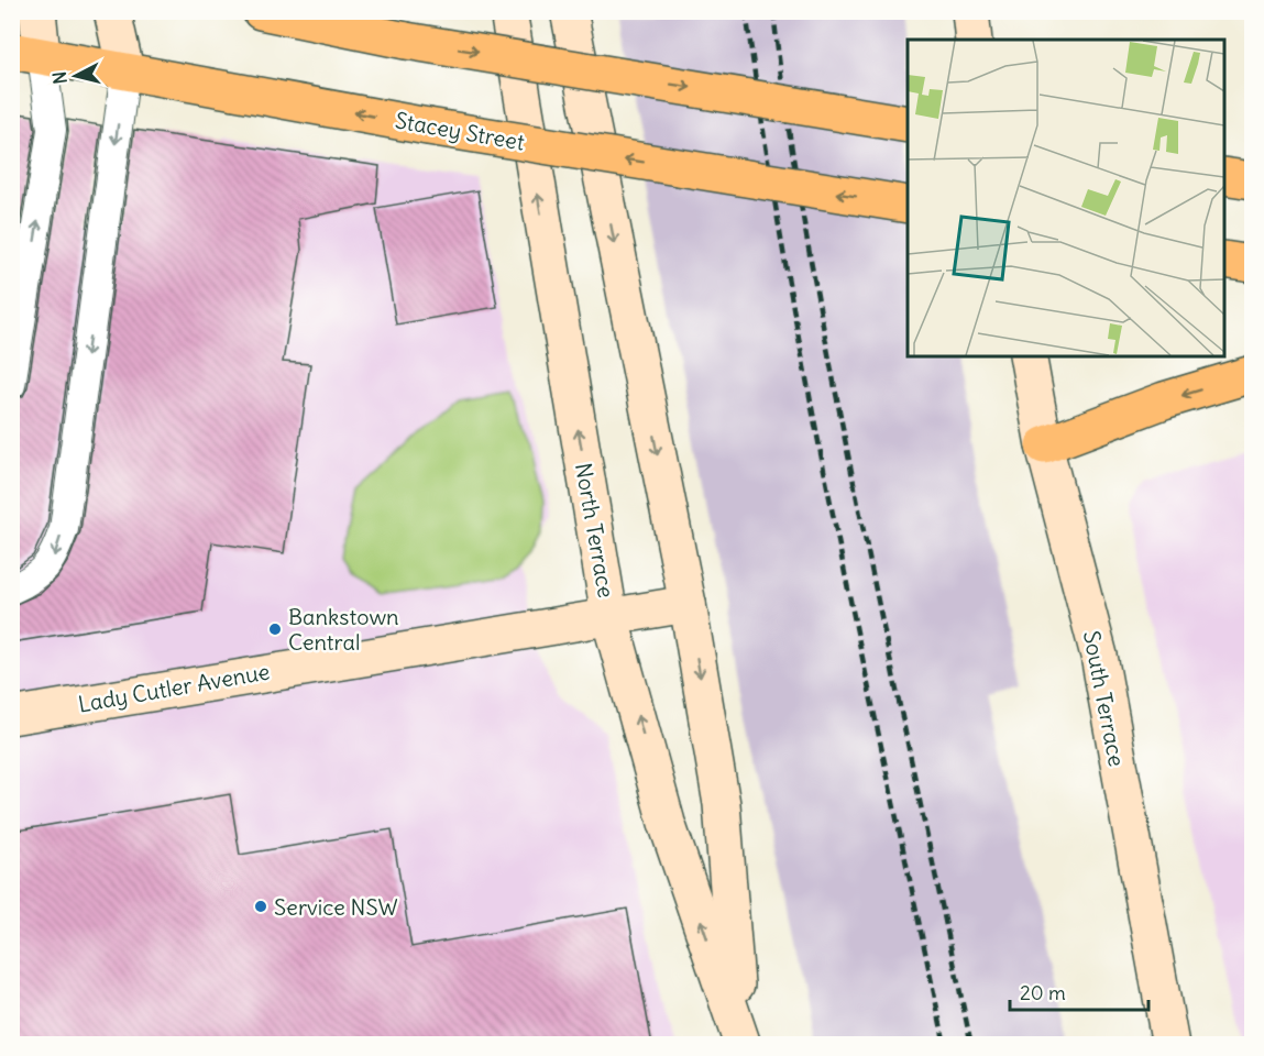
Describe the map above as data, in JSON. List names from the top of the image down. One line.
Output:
{"streets":{"highway":["Stacey Street"],"street":["North Terrace","Lady Cutler Avenue","South Terrace"]},"crossings":[["North Terrace","Lady Cutler Avenue"]],"places":["Bankstown Central","Service NSW"],"scale_bar":"20 m","north":"left"}
